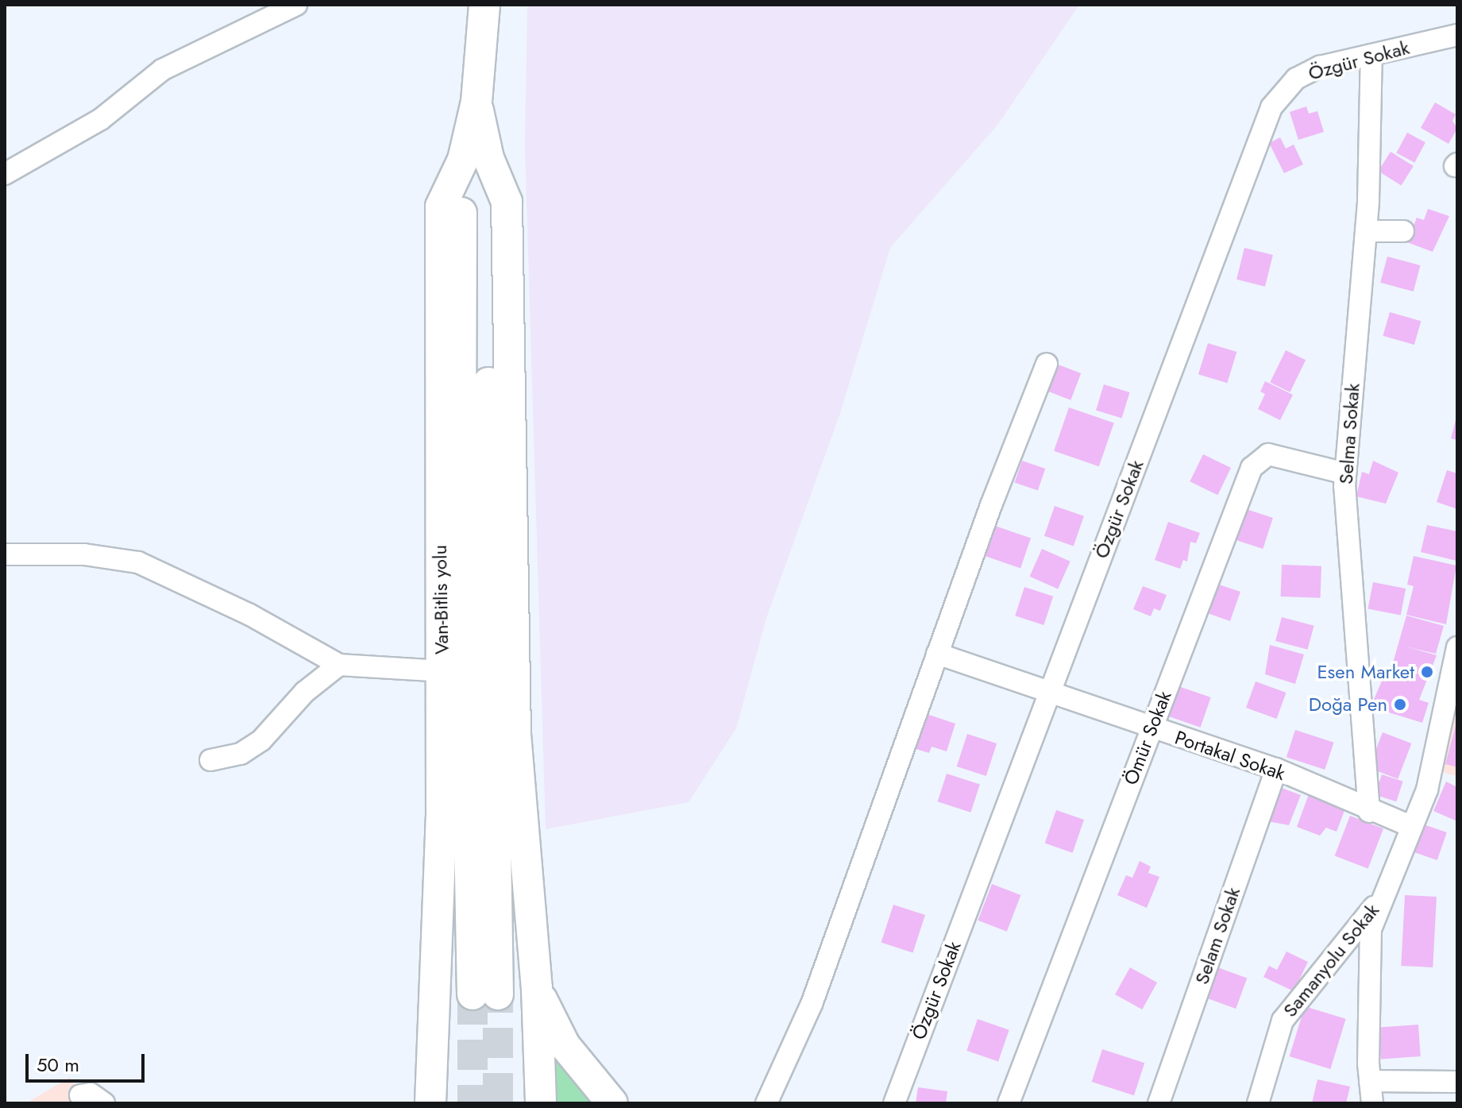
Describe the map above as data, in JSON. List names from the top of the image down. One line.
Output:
{"streets":{"highway":["Van-Bitlis yolu"],"street":["Özgür Sokak","Selma Sokak","Ömür Sokak","Portakal Sokak","Selam Sokak","Samanyolu Sokak"]},"crossings":[["Özgür Sokak","Selma Sokak"],["Özgür Sokak","Portakal Sokak"],["Selma Sokak","Ömür Sokak"],["Selma Sokak","Portakal Sokak"],["Ömür Sokak","Portakal Sokak"],["Portakal Sokak","Selam Sokak"]],"places":["Esen Market","Doğa Pen"],"scale_bar":"50 m"}
